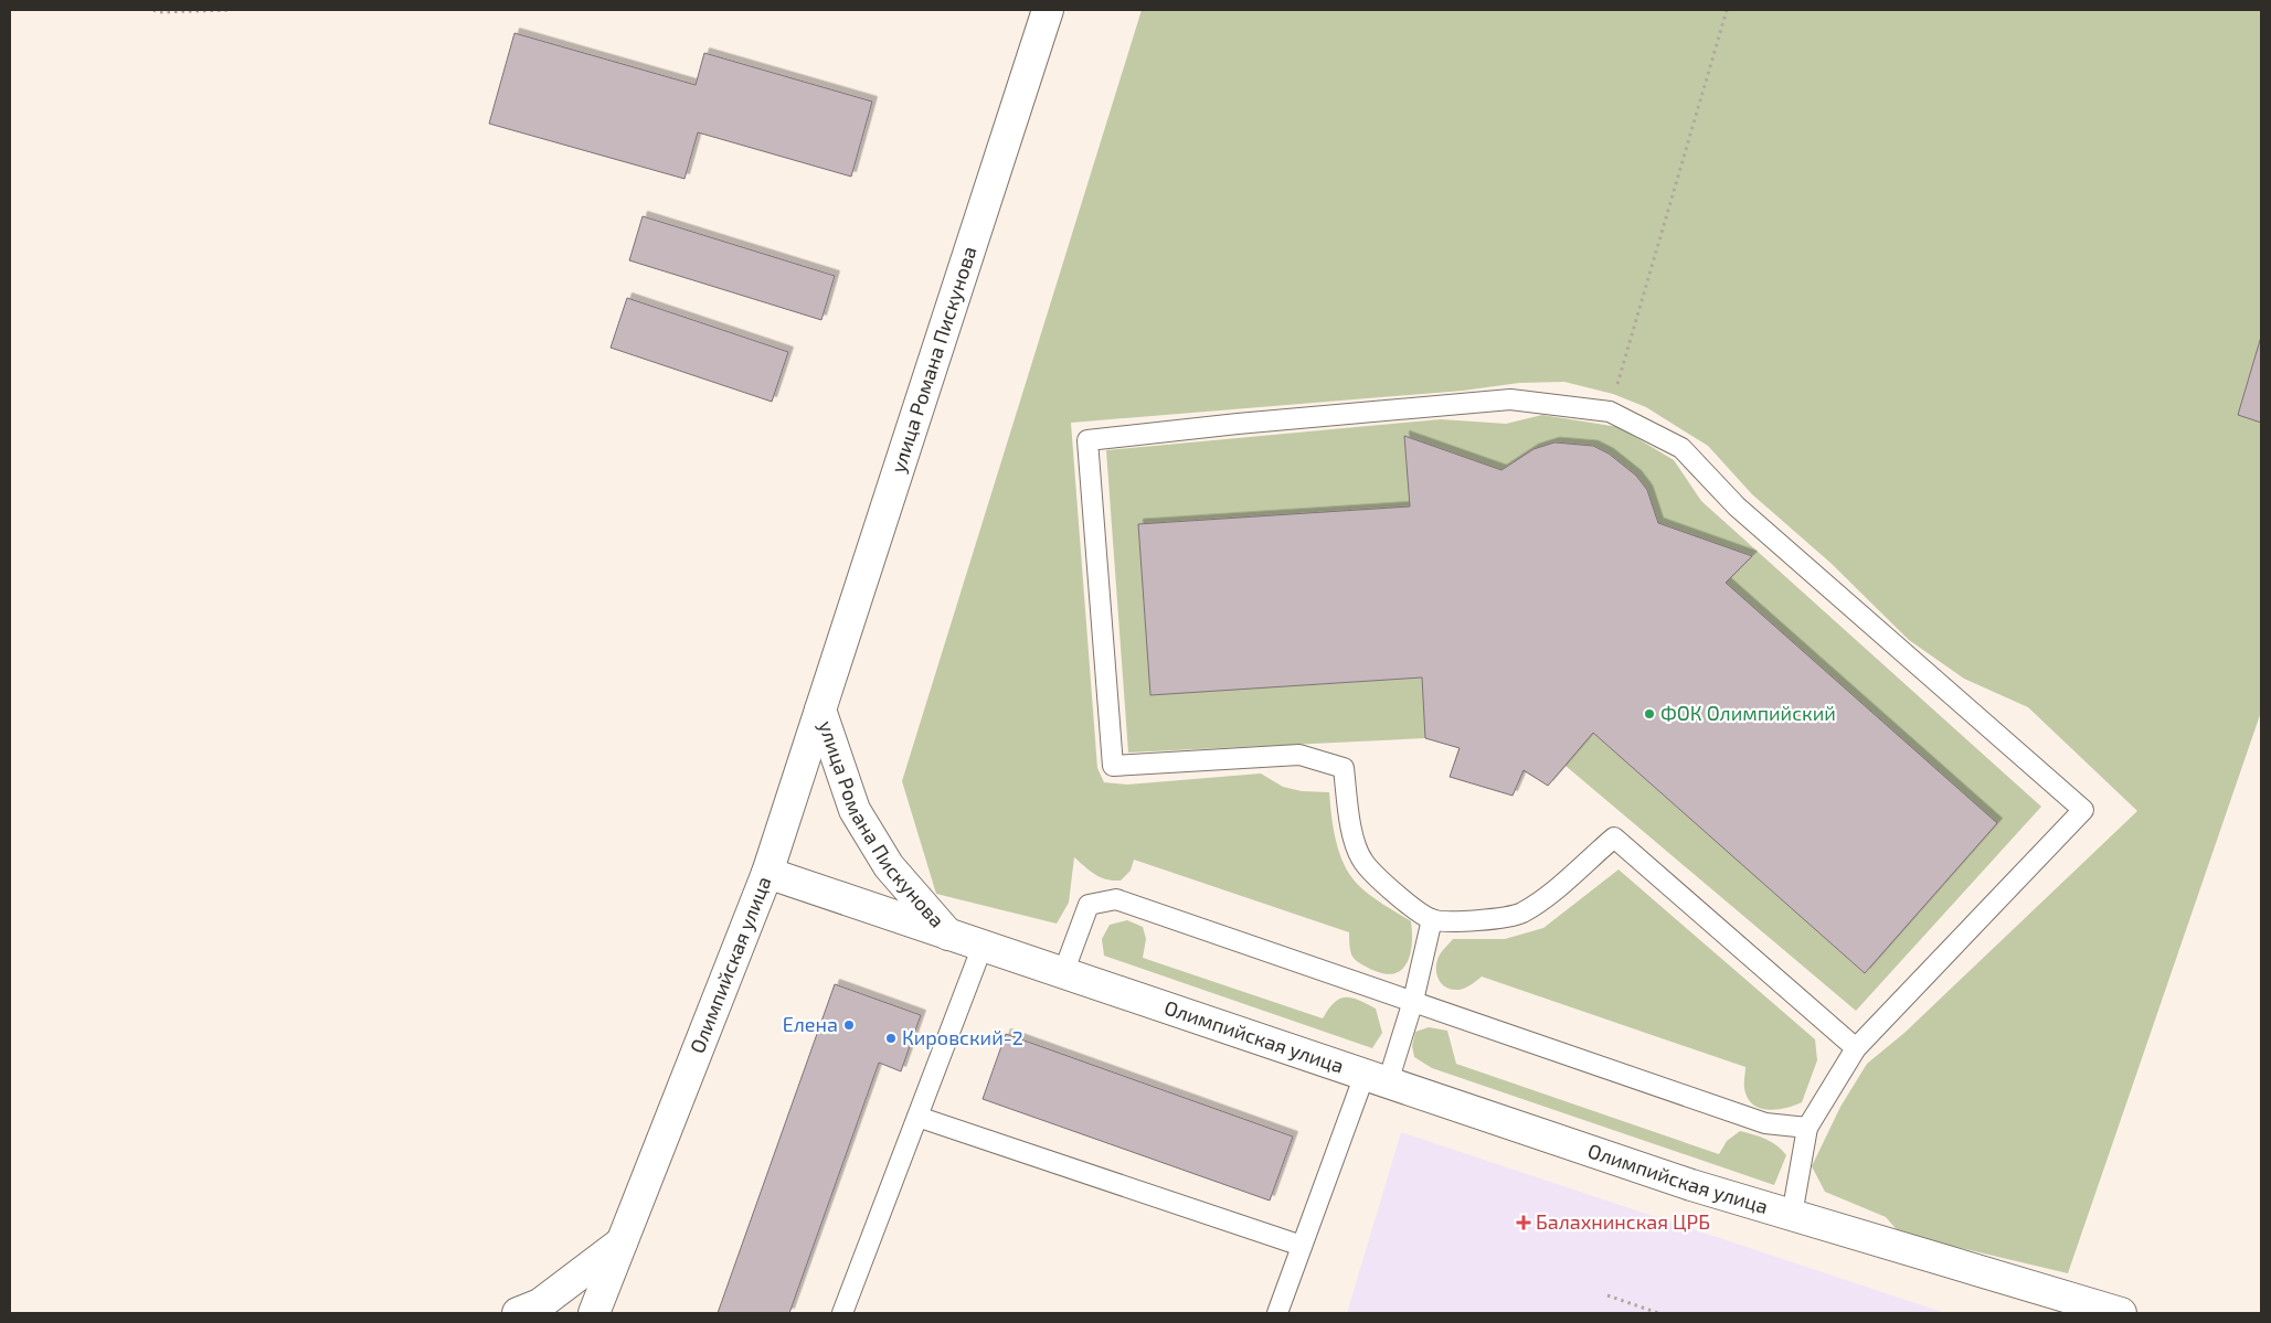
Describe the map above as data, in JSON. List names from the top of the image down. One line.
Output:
{"streets":{"street":["улица Романа Пискунова","Олимпийская улица"]},"crossings":[["улица Романа Пискунова","Олимпийская улица"]],"places":{"other":["ФОК Олимпийский","Елена","Кировский-2"],"health":["Балахнинская ЦРБ"]}}
